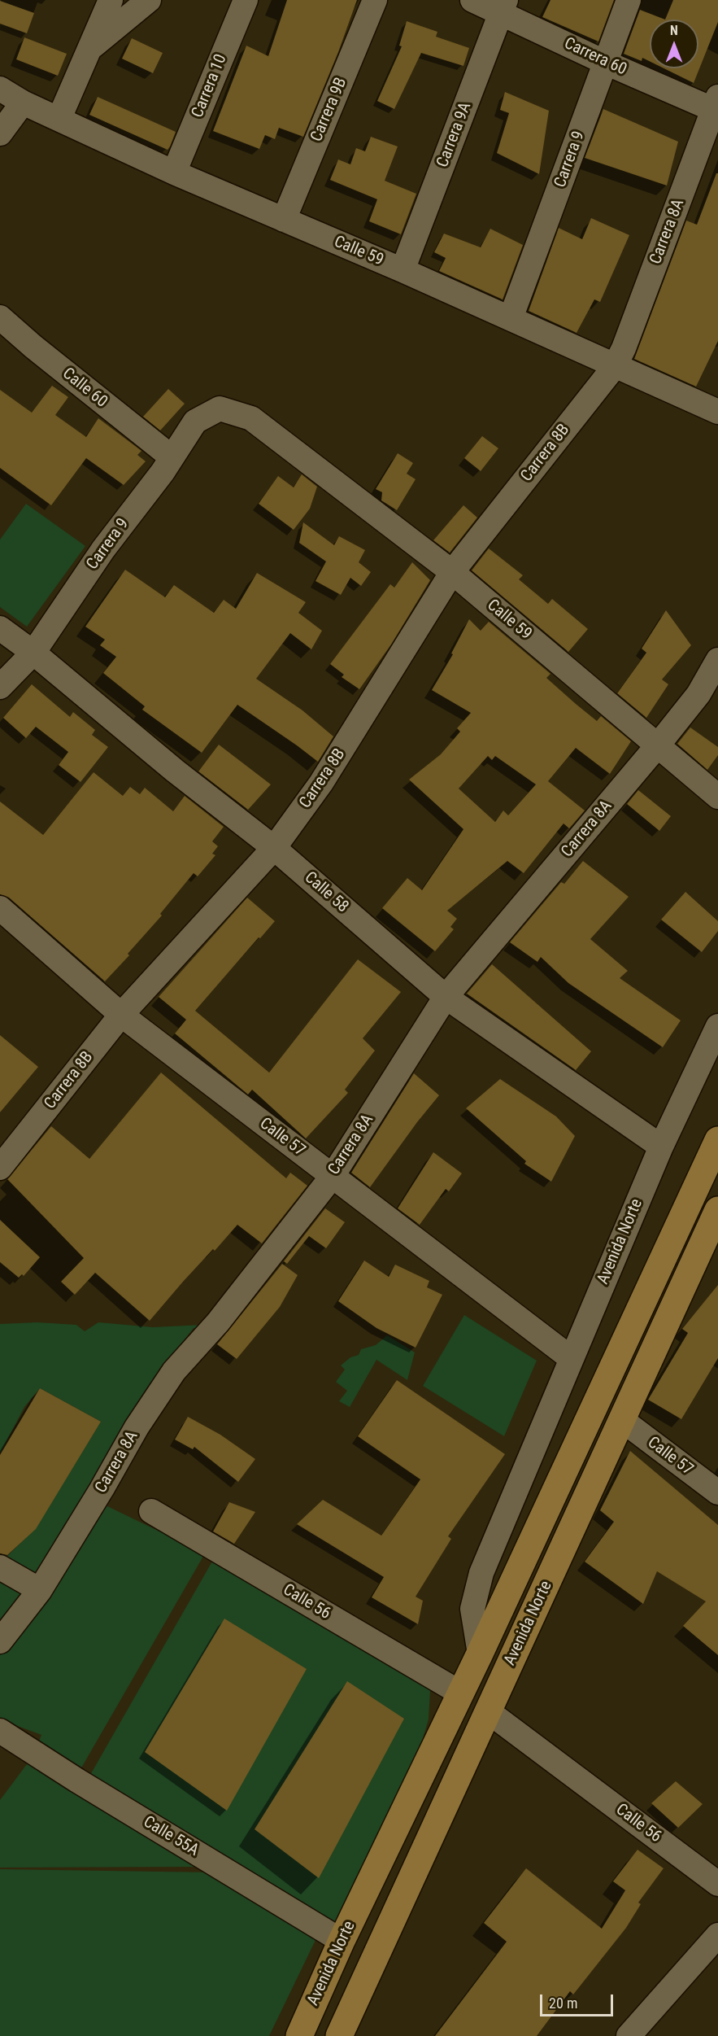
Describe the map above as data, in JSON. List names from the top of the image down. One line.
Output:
{"streets":{"main road":["Avenida Norte"],"street":["Carrera 60","Carrera 10","Carrera 9B","Carrera 9A","Carrera 9","Carrera 8A","Calle 59","Calle 60","Carrera 8B","Calle 58","Calle 57","Calle 56","Calle 55A"]},"crossings":[["Carrera 60","Carrera 9A"],["Carrera 60","Carrera 9"],["Carrera 60","Carrera 8A"],["Carrera 10","Calle 59"],["Carrera 9B","Calle 59"],["Carrera 9A","Calle 59"],["Carrera 9","Calle 59"],["Carrera 9","Calle 60"],["Carrera 9","Calle 58"],["Carrera 8A","Calle 59"],["Carrera 8A","Carrera 8B"],["Carrera 8A","Calle 58"],["Carrera 8A","Calle 57"],["Calle 59","Carrera 8B"],["Carrera 8B","Calle 58"],["Carrera 8B","Calle 57"],["Calle 58","Avenida Norte"],["Calle 57","Avenida Norte"],["Avenida Norte","Calle 56"],["Avenida Norte","Calle 55A"]],"scale_bar":"20 m","north":"top"}
